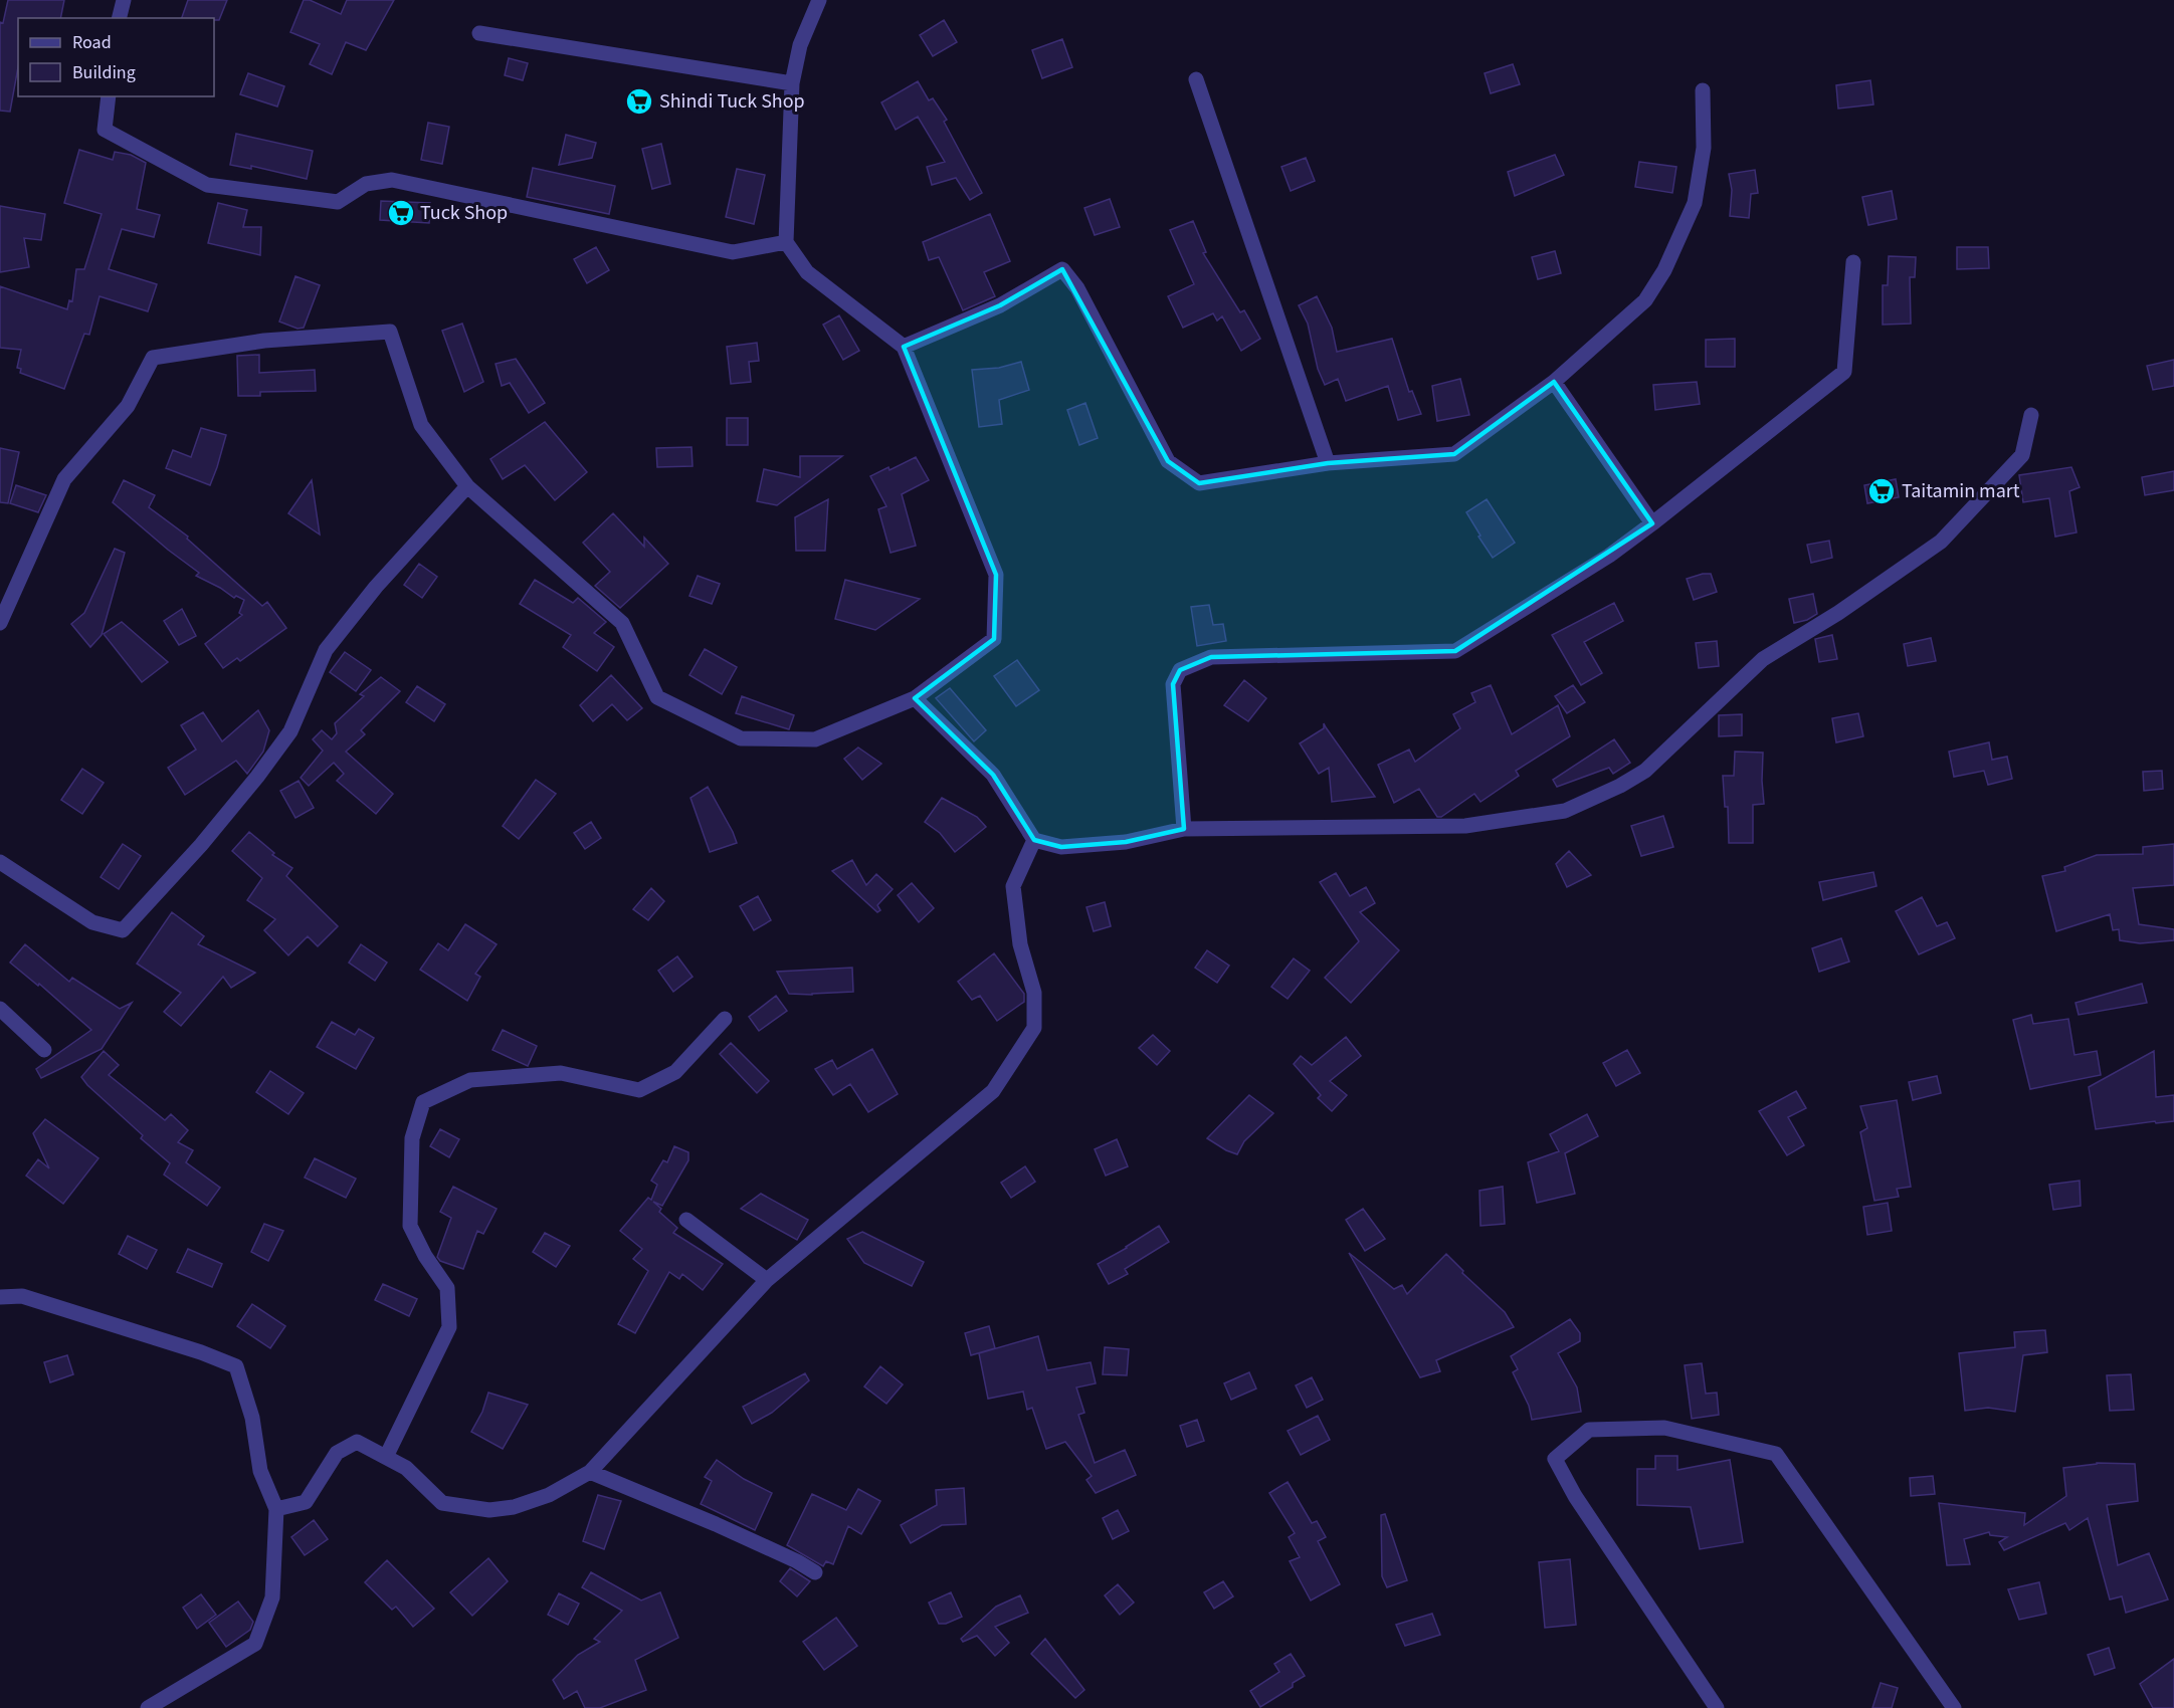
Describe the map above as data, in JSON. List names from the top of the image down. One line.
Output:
{"places":{"supermarket":["Shindi Tuck Shop","Tuck Shop","Taitamin mart"]},"legend":["Road","Building"]}
